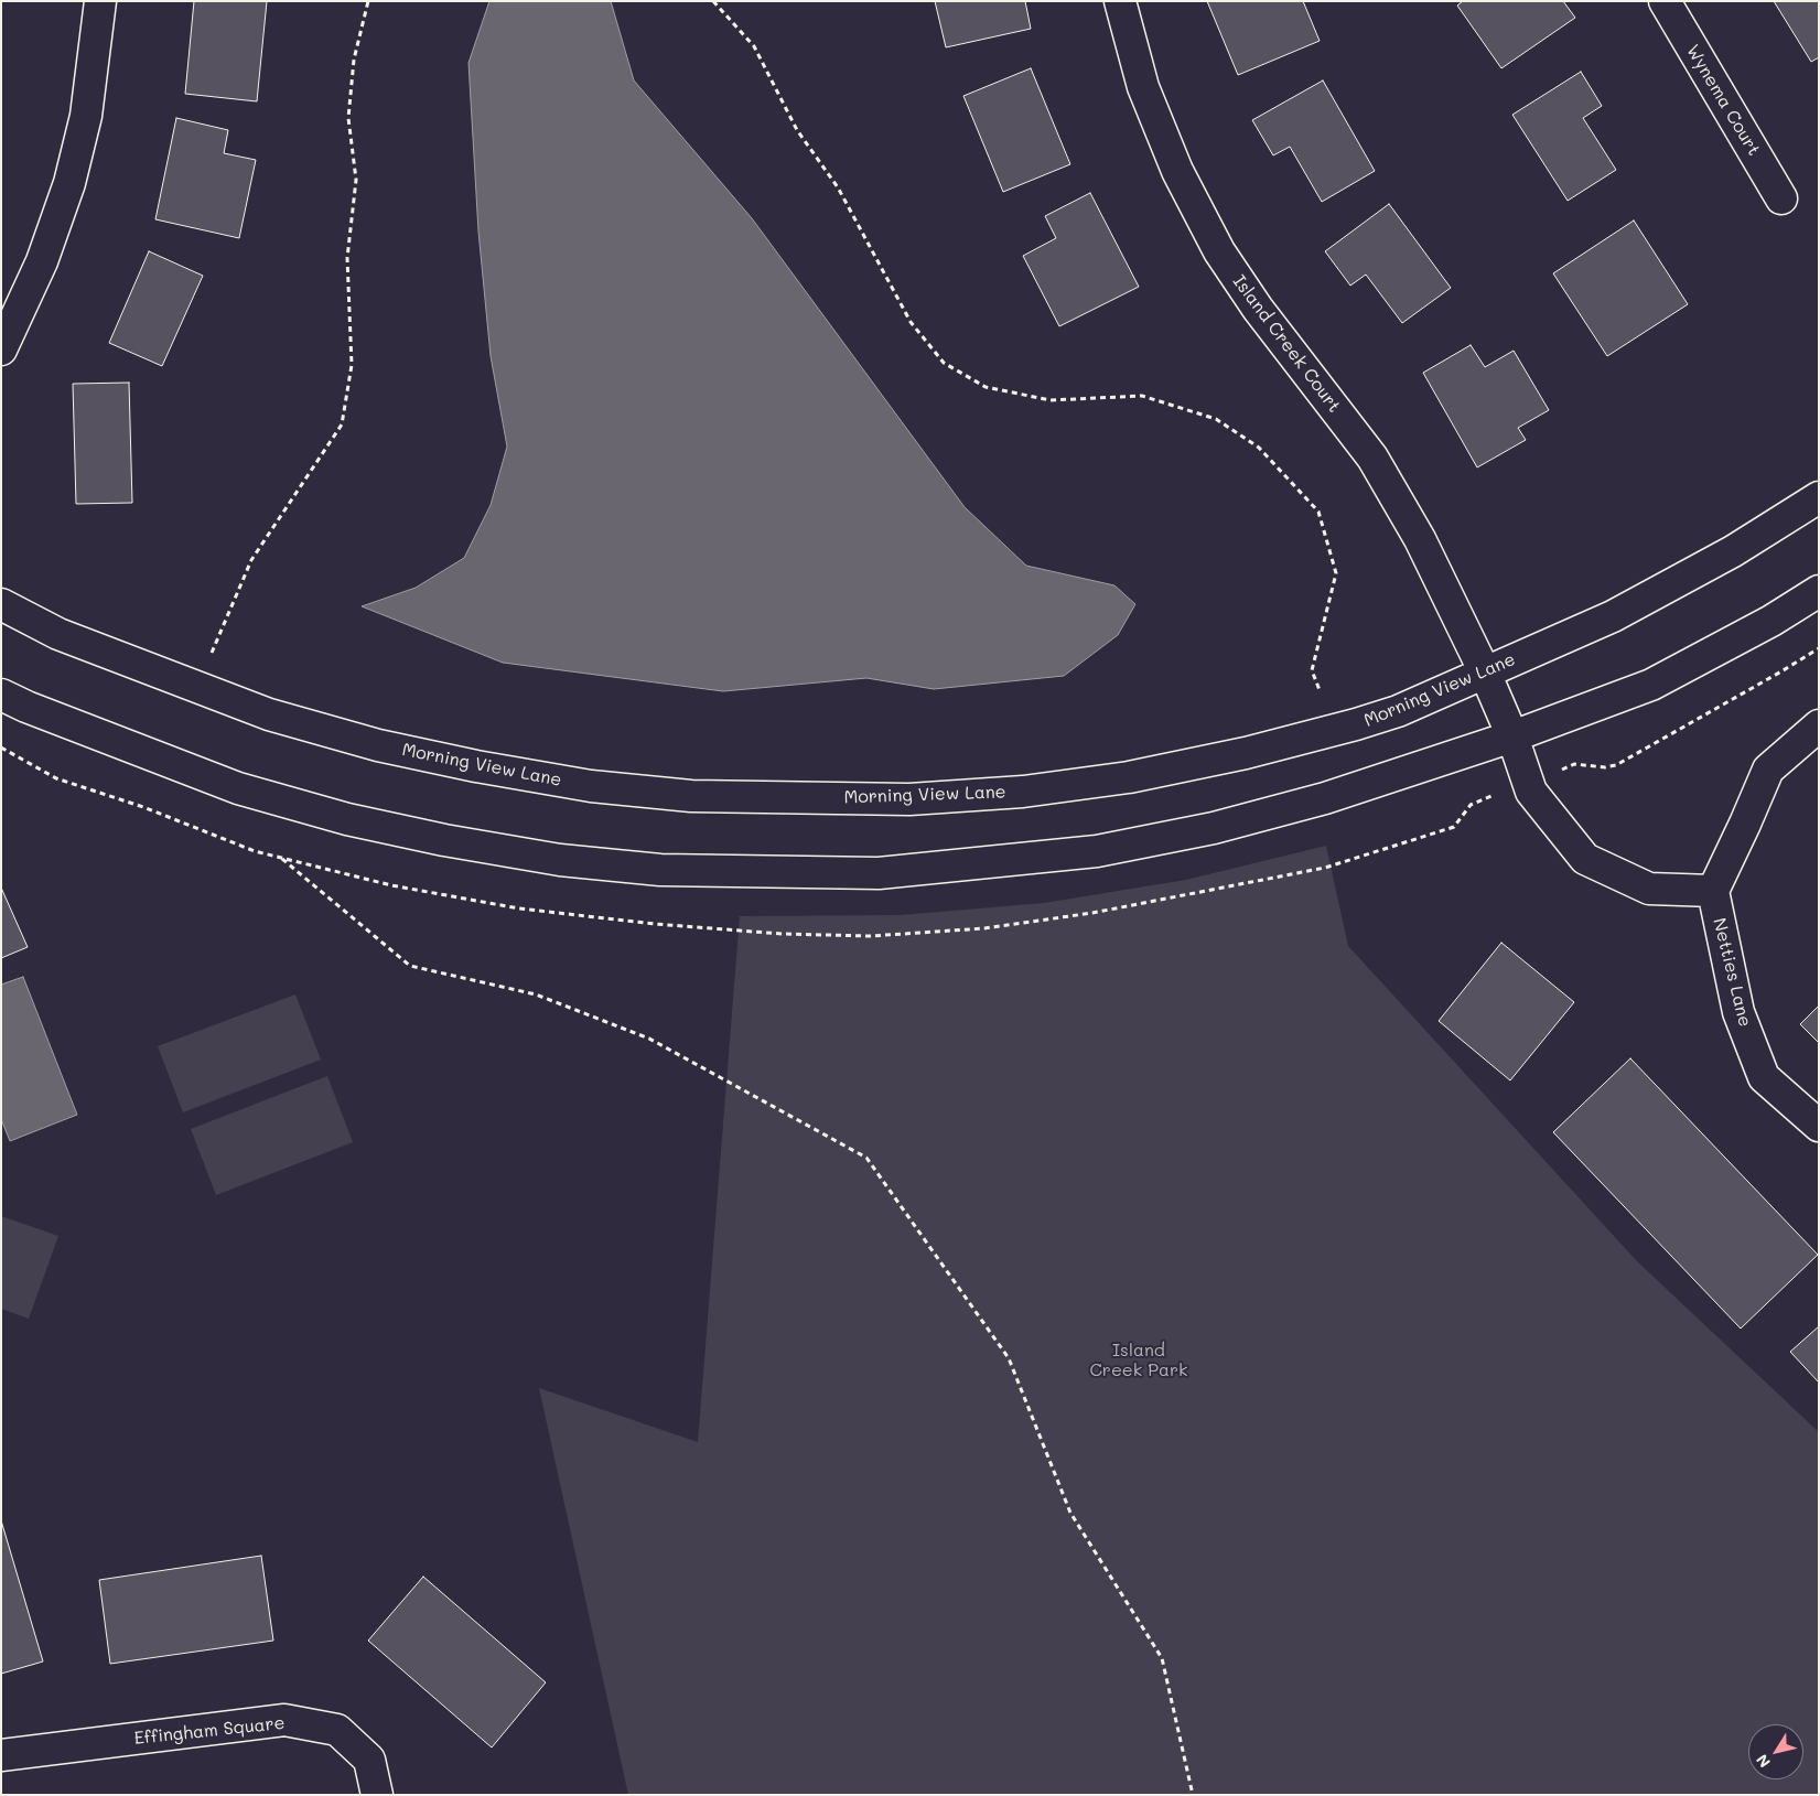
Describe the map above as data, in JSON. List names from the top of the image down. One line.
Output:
{"streets":{"street":["Wynema Court","Island Creek Court","Morning View Lane","Netties Lane","Effingham Square"]},"crossings":[["Island Creek Court","Morning View Lane"]],"parks":["Island Creek Park"],"north":"bottom left"}
